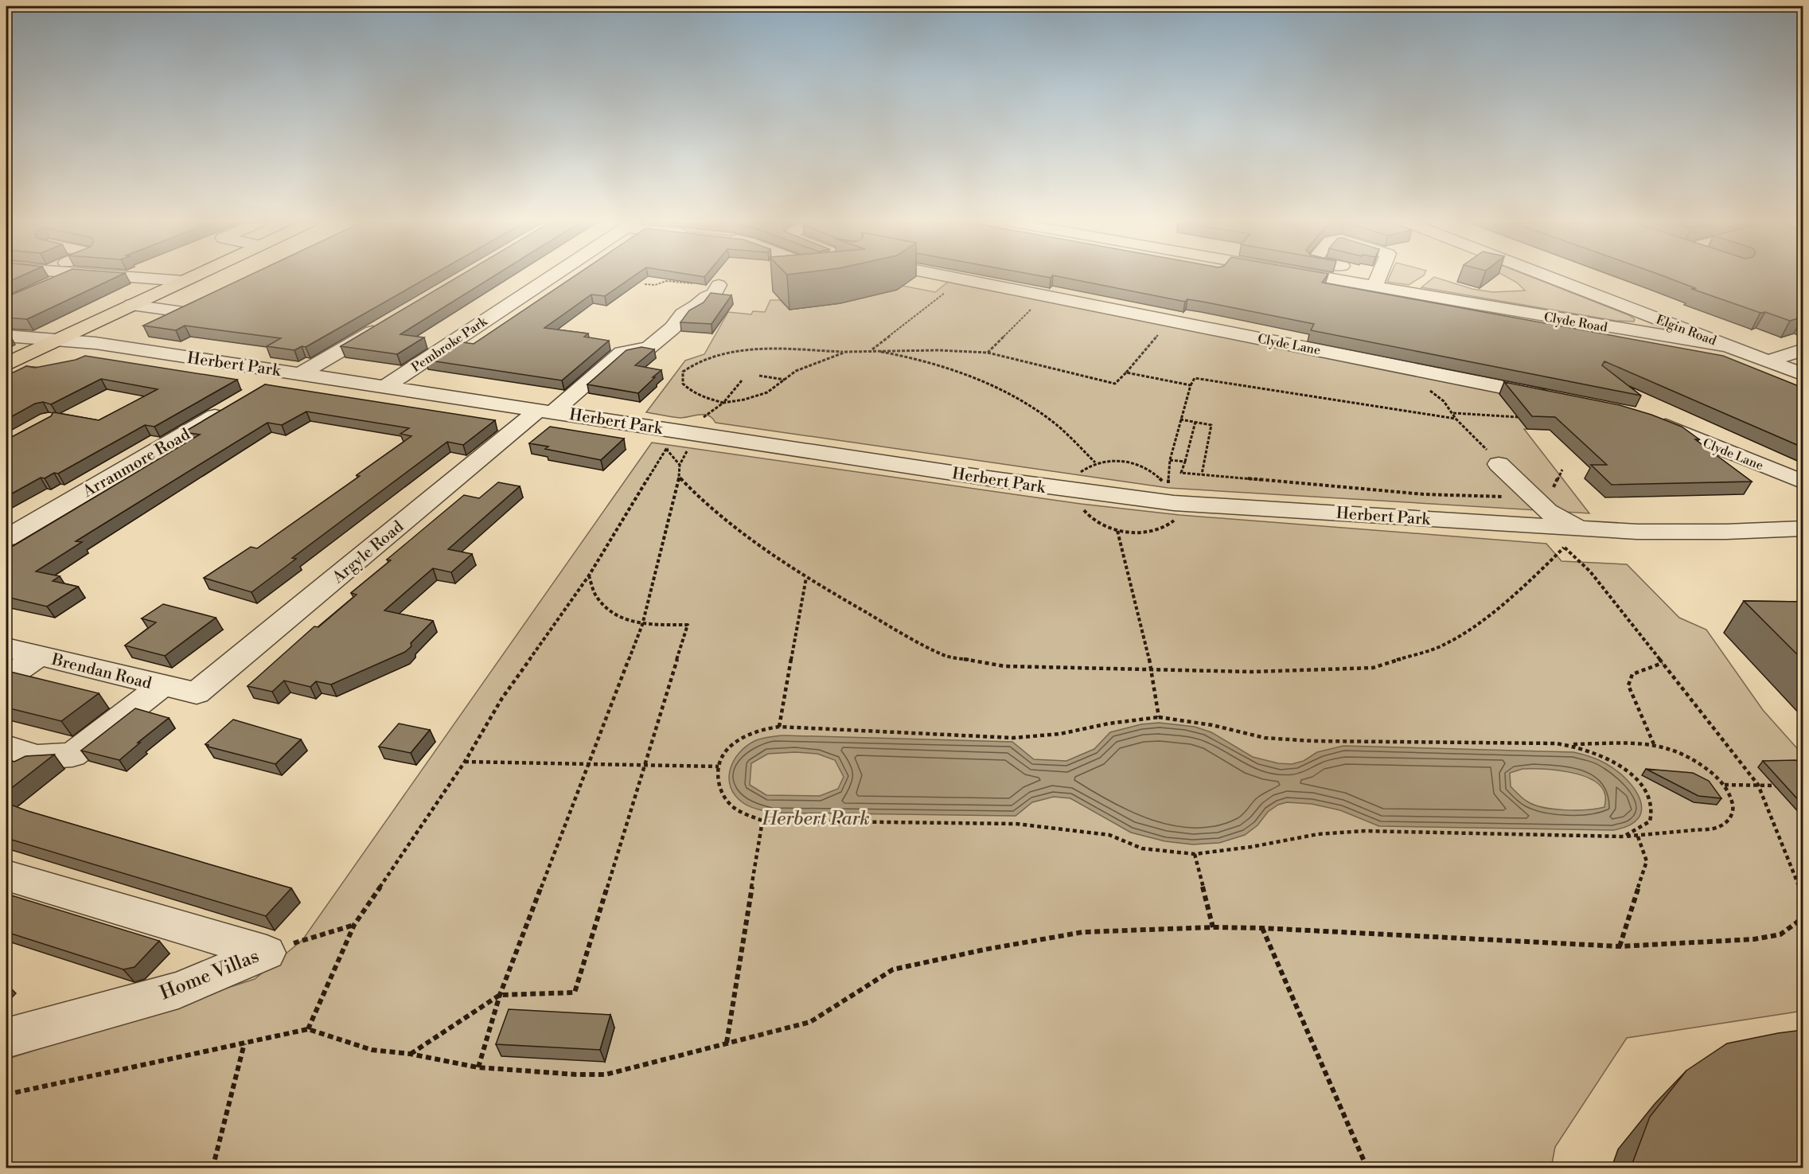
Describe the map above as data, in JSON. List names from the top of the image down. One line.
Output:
{"streets":{"street":["Clyde Road","Elgin Road","Pembroke Park","Clyde Lane","Herbert Park","Arranmore Road","Argyle Road","Brendan Road","Home Villas"]},"crossings":[["Clyde Road","Elgin Road"],["Pembroke Park","Herbert Park"],["Herbert Park","Argyle Road"],["Argyle Road","Brendan Road"]],"parks":["Herbert Park"]}
